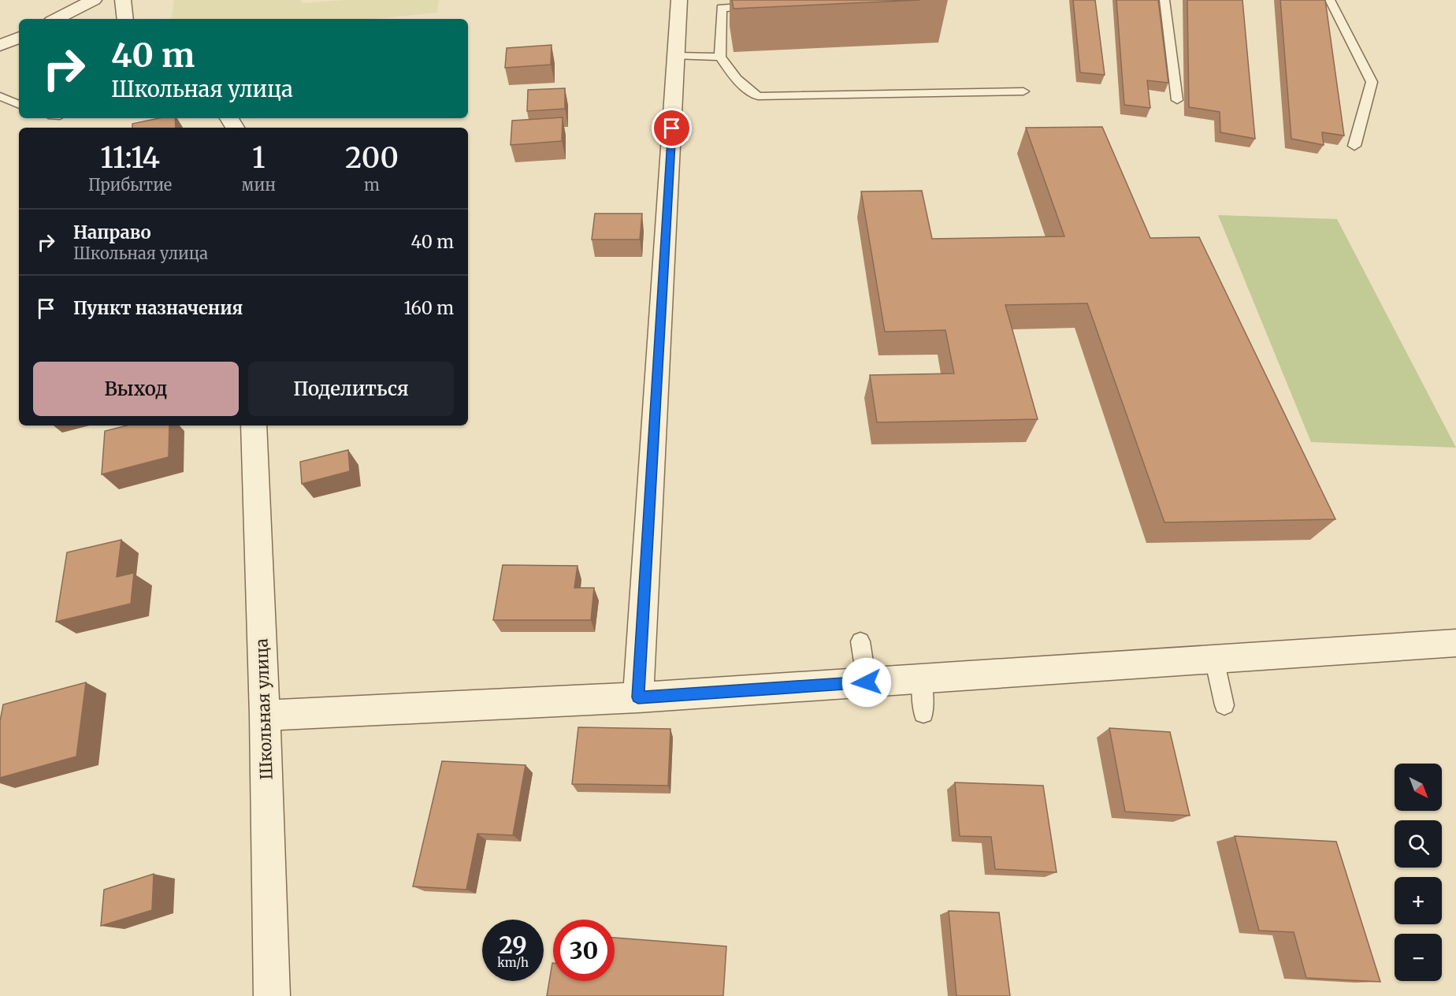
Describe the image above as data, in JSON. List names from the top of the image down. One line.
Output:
{"streets":{"street":["Школьная улица"]},"north":"bottom right","page":{"turn":["40 m","Школьная улица"],"eta":["11:14","Прибытие","1","мин","200","m"],"list":[{"name":"Направо","note":"Школьная улица","value":"40 m"},{"name":"Пункт назначения","value":"160 m"}],"buttons":["Выход","Поделиться"],"map_buttons":["+","−"],"speed":"29 km/h","limit":"30"}}
